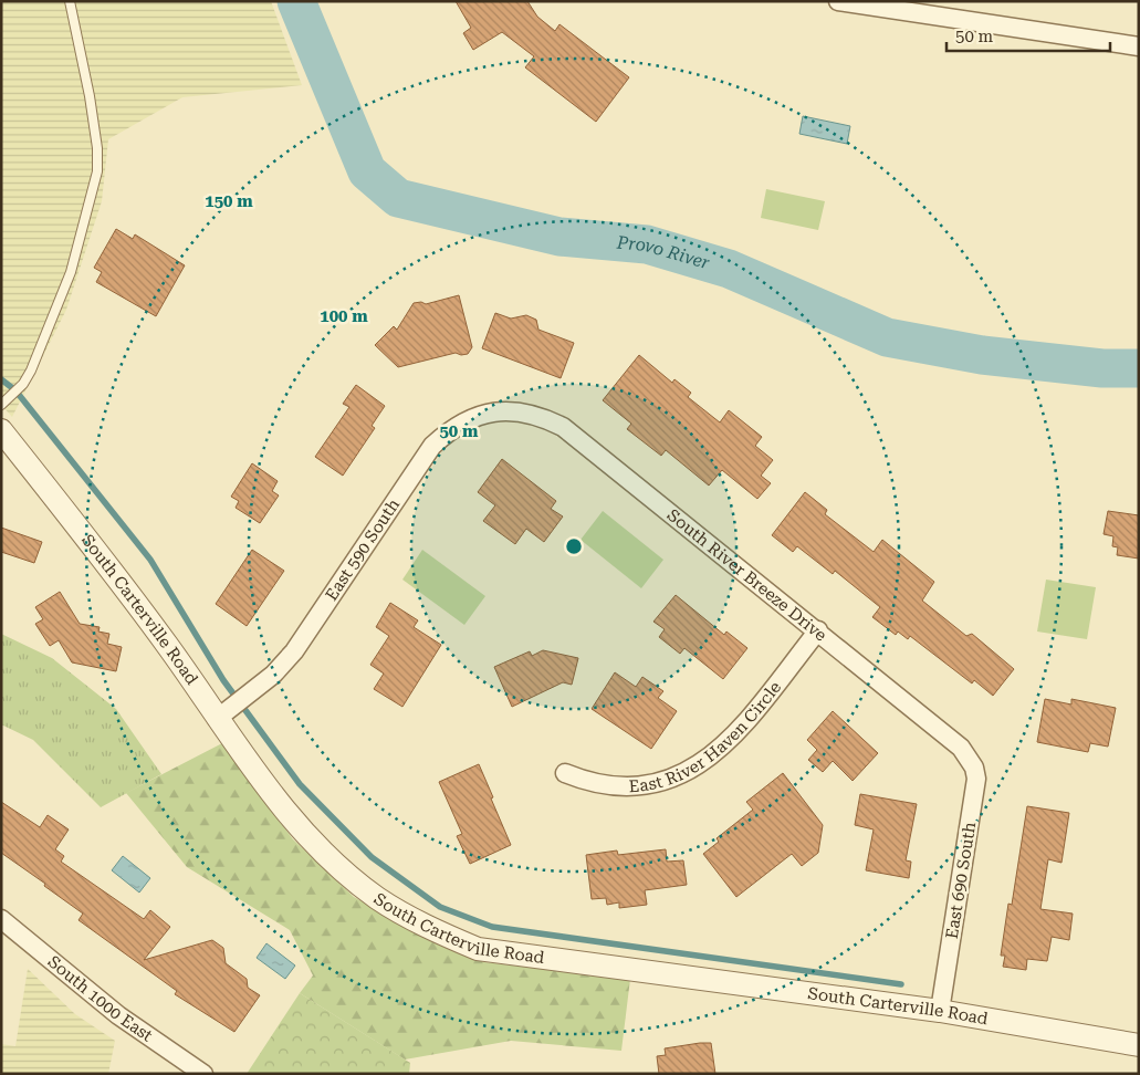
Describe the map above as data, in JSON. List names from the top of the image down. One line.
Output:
{"streets":{"street":["East 590 South","South River Breeze Drive","South Carterville Road","East River Haven Circle","East 690 South","South 1000 East"]},"crossings":[["East 590 South","South River Breeze Drive"],["East 590 South","South Carterville Road"],["South River Breeze Drive","East River Haven Circle"],["South River Breeze Drive","East 690 South"],["South Carterville Road","East 690 South"]],"water":["Provo River"],"scale_bar":"50 m","rings":["150 m","100 m","50 m"]}
